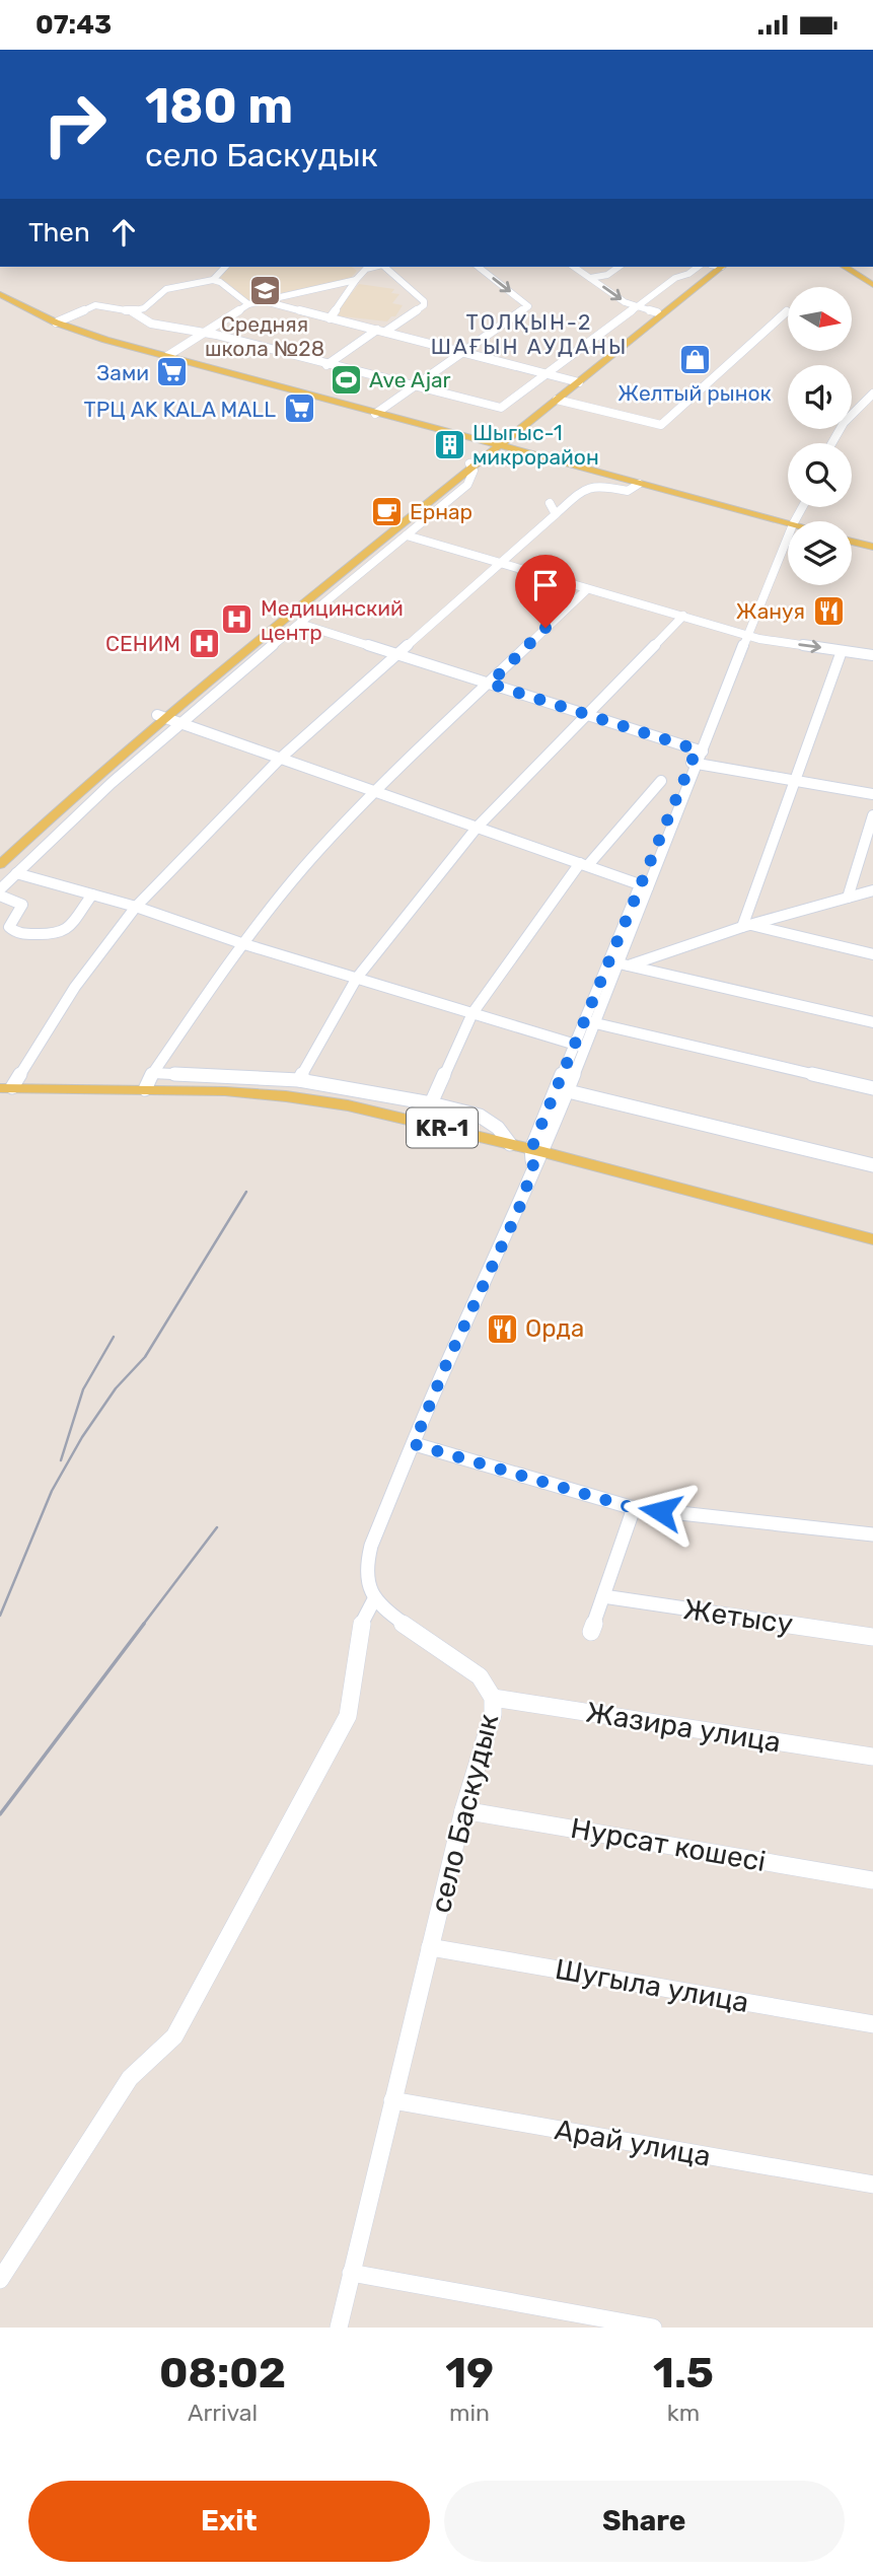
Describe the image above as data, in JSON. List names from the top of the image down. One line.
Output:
{"streets":{"main road":["KR-1"],"street":["Жетысу","Жазира улица","село Баскудык","Нурсат кошесi","Шугыла улица","Арай улица"]},"crossings":[["Жазира улица","село Баскудык"],["село Баскудык","Нурсат кошесi"],["село Баскудык","Шугыла улица"],["село Баскудык","Арай улица"]],"districts":["ТОЛҚЫН-2 ШАҒЫН АУДАНЫ"],"places":{"school or university":["Средняя школа №28"],"shop":["Желтый рынок"],"supermarket":["Зами","ТРЦ AK KALA MALL"],"sports":["Ave Ajar"],"building":["Шыгыс-1 микрорайон"],"cafe":["Ернар"],"restaurant":["Жануя","Орда"],"hospital":["Медицинский центр","СЕНИМ"]},"north":"right","page":{"status":"07:43","turn":["180 m","село Баскудык"],"then":"Then","eta":["08:02","Arrival","19","min","1.5","km"],"buttons":["Exit","Share"]}}
